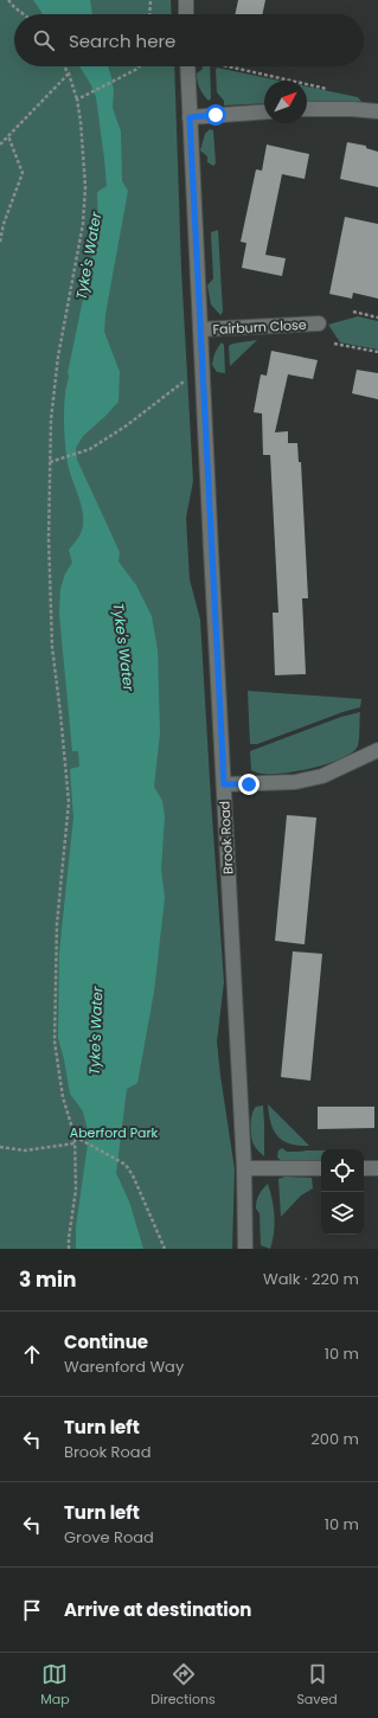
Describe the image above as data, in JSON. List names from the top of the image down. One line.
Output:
{"streets":{"street":["Fairburn Close","Brook Road"]},"crossings":[["Fairburn Close","Brook Road"]],"water":["Tyke's Water"],"parks":["Aberford Park"],"north":"top right","page":{"search":"Search here","heading":["3 min","Walk · 220 m"],"list":[["Continue","Warenford Way","10 m"],["Turn left","Brook Road","200 m"],["Turn left","Grove Road","10 m"],"Arrive at destination"],"nav":["Map","Directions","Saved"]}}
